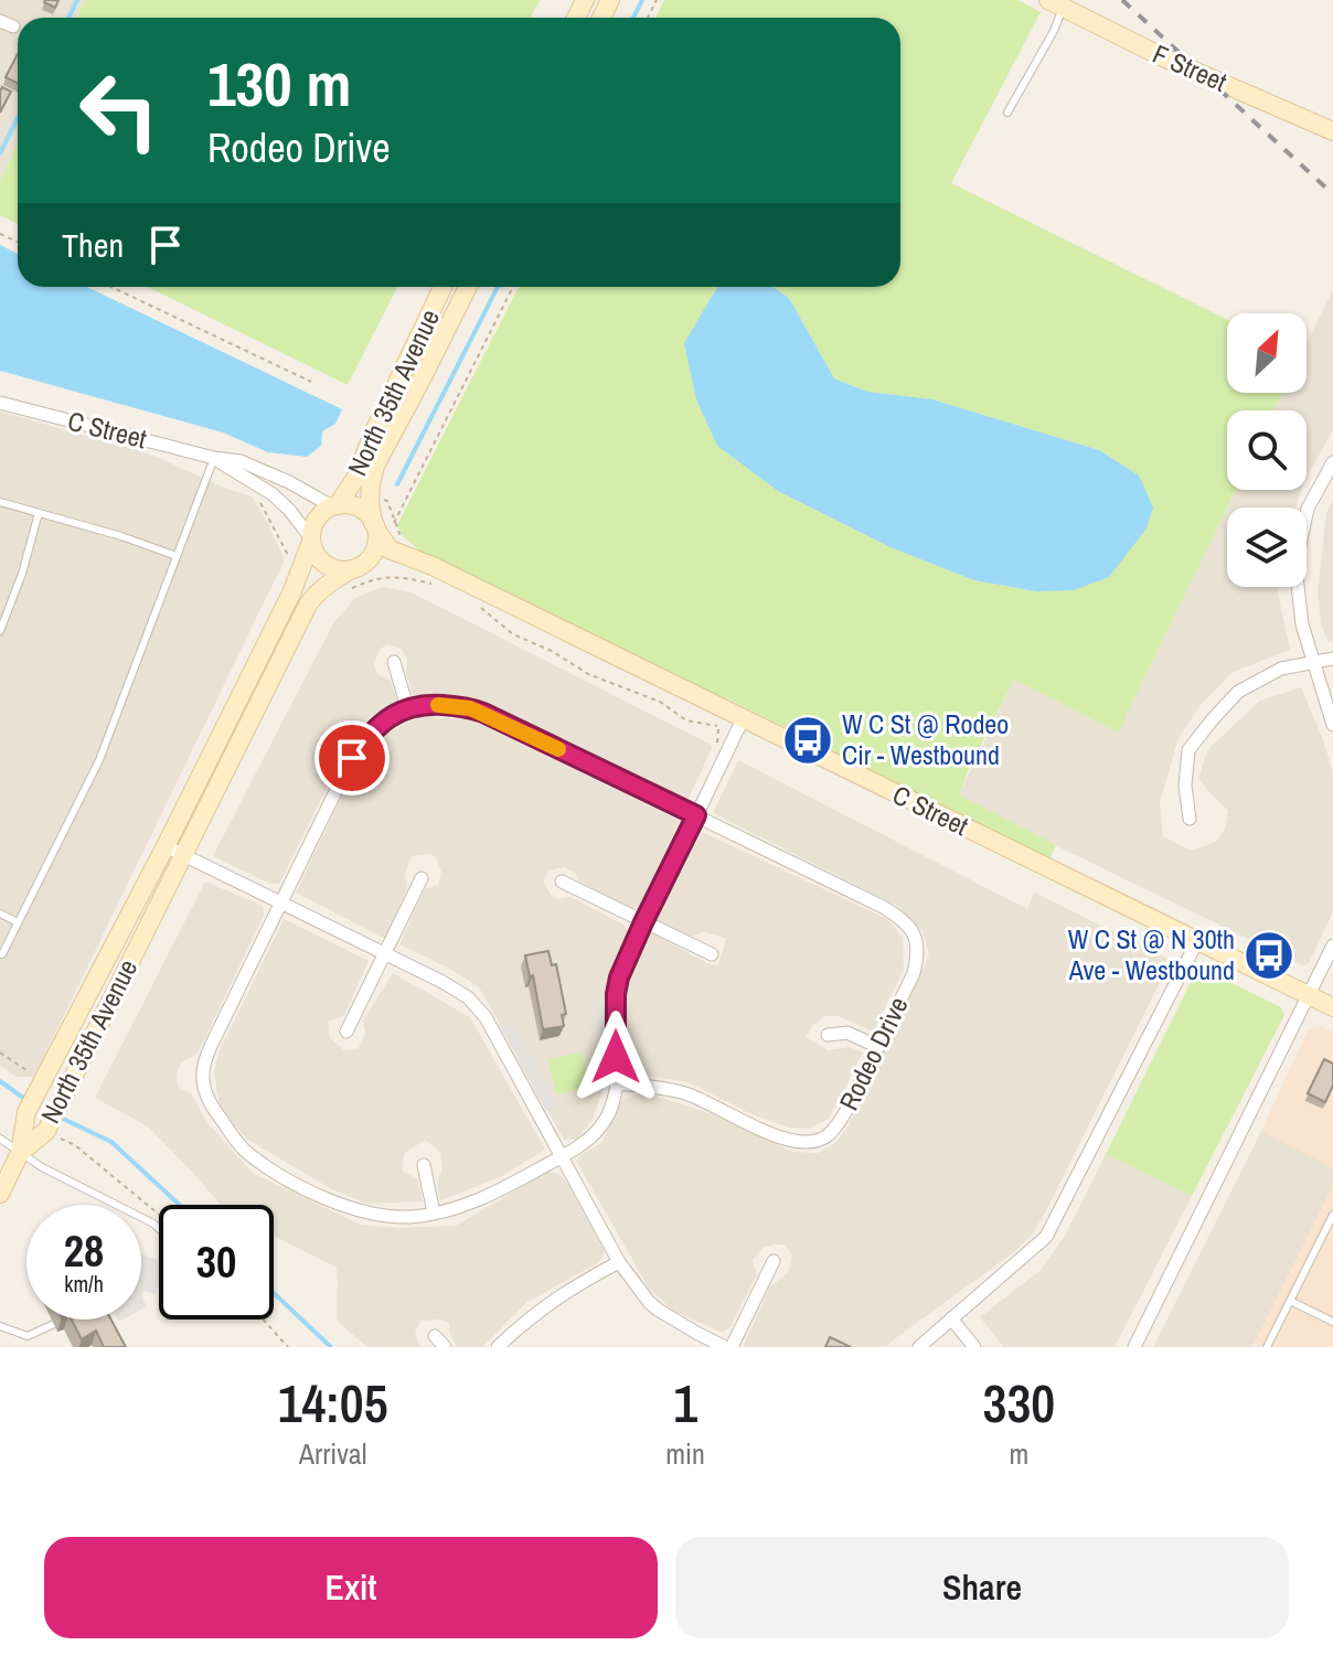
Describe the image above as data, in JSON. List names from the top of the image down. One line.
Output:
{"streets":{"street":["F Street","North 35th Avenue","C Street","Rodeo Drive"]},"crossings":[["North 35th Avenue","C Street"]],"places":{"bus stop":["W C St @ Rodeo Cir - Westbound","W C St @ N 30th Ave - Westbound"]},"north":"top right","page":{"turn":["130 m","Rodeo Drive"],"then":"Then","speed":"28 km/h","limit":"30","eta":["14:05","Arrival","1","min","330","m"],"buttons":["Exit","Share"]}}
